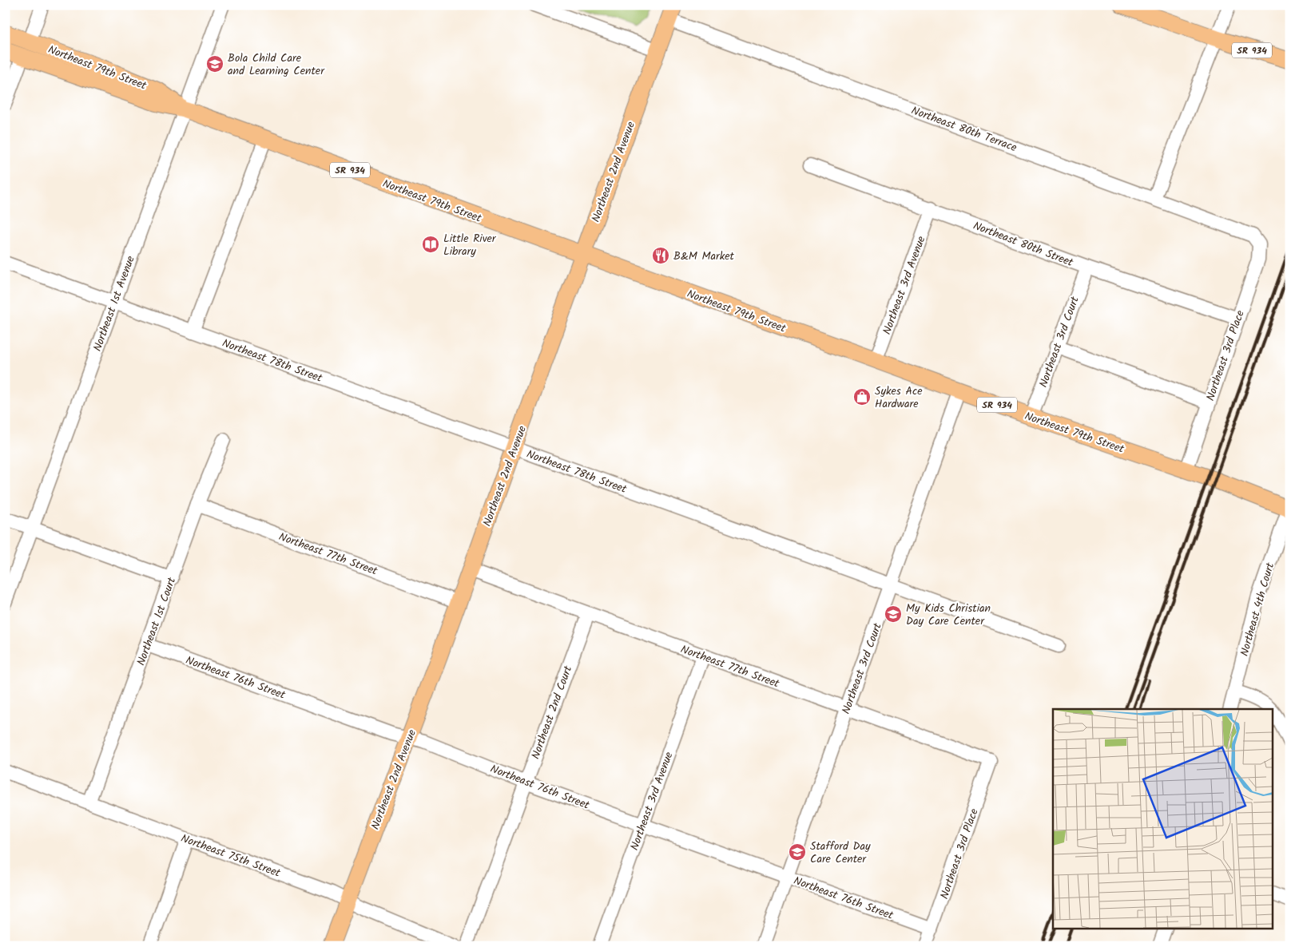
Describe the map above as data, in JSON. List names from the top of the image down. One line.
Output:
{"streets":{"main road":["SR 934","Northeast 79th Street","Northeast 2nd Avenue"],"street":["Northeast 80th Terrace","Northeast 80th Street","Northeast 3rd Avenue","Northeast 1st Avenue","Northeast 3rd Court","Northeast 3rd Place","Northeast 78th Street","Northeast 77th Street","Northeast 4th Court","Northeast 1st Court","Northeast 76th Street","Northeast 2nd Court","Northeast 75th Street"]},"crossings":[["Northeast 79th Street","Northeast 2nd Avenue"],["Northeast 79th Street","Northeast 3rd Avenue"],["Northeast 79th Street","Northeast 1st Avenue"],["Northeast 79th Street","Northeast 3rd Court"],["Northeast 79th Street","Northeast 3rd Place"],["Northeast 79th Street","Northeast 4th Court"],["Northeast 80th Terrace","Northeast 2nd Avenue"],["Northeast 80th Terrace","Northeast 3rd Place"],["Northeast 2nd Avenue","Northeast 78th Street"],["Northeast 2nd Avenue","Northeast 77th Street"],["Northeast 2nd Avenue","Northeast 76th Street"],["Northeast 2nd Avenue","Northeast 75th Street"],["Northeast 80th Street","Northeast 3rd Avenue"],["Northeast 80th Street","Northeast 3rd Court"],["Northeast 80th Street","Northeast 3rd Place"],["Northeast 3rd Avenue","Northeast 77th Street"],["Northeast 3rd Avenue","Northeast 76th Street"],["Northeast 1st Avenue","Northeast 78th Street"],["Northeast 3rd Court","Northeast 78th Street"],["Northeast 3rd Court","Northeast 77th Street"],["Northeast 3rd Court","Northeast 76th Street"],["Northeast 3rd Place","Northeast 77th Street"],["Northeast 3rd Place","Northeast 76th Street"],["Northeast 77th Street","Northeast 1st Court"],["Northeast 77th Street","Northeast 2nd Court"],["Northeast 1st Court","Northeast 76th Street"],["Northeast 1st Court","Northeast 75th Street"],["Northeast 76th Street","Northeast 2nd Court"]],"places":{"school or university":["Bola Child Care and Learning Center","My Kids Christian Day Care Center","Stafford Day Care Center"],"library":["Little River Library"],"restaurant":["B&M Market"],"shop":["Sykes Ace Hardware"]}}
